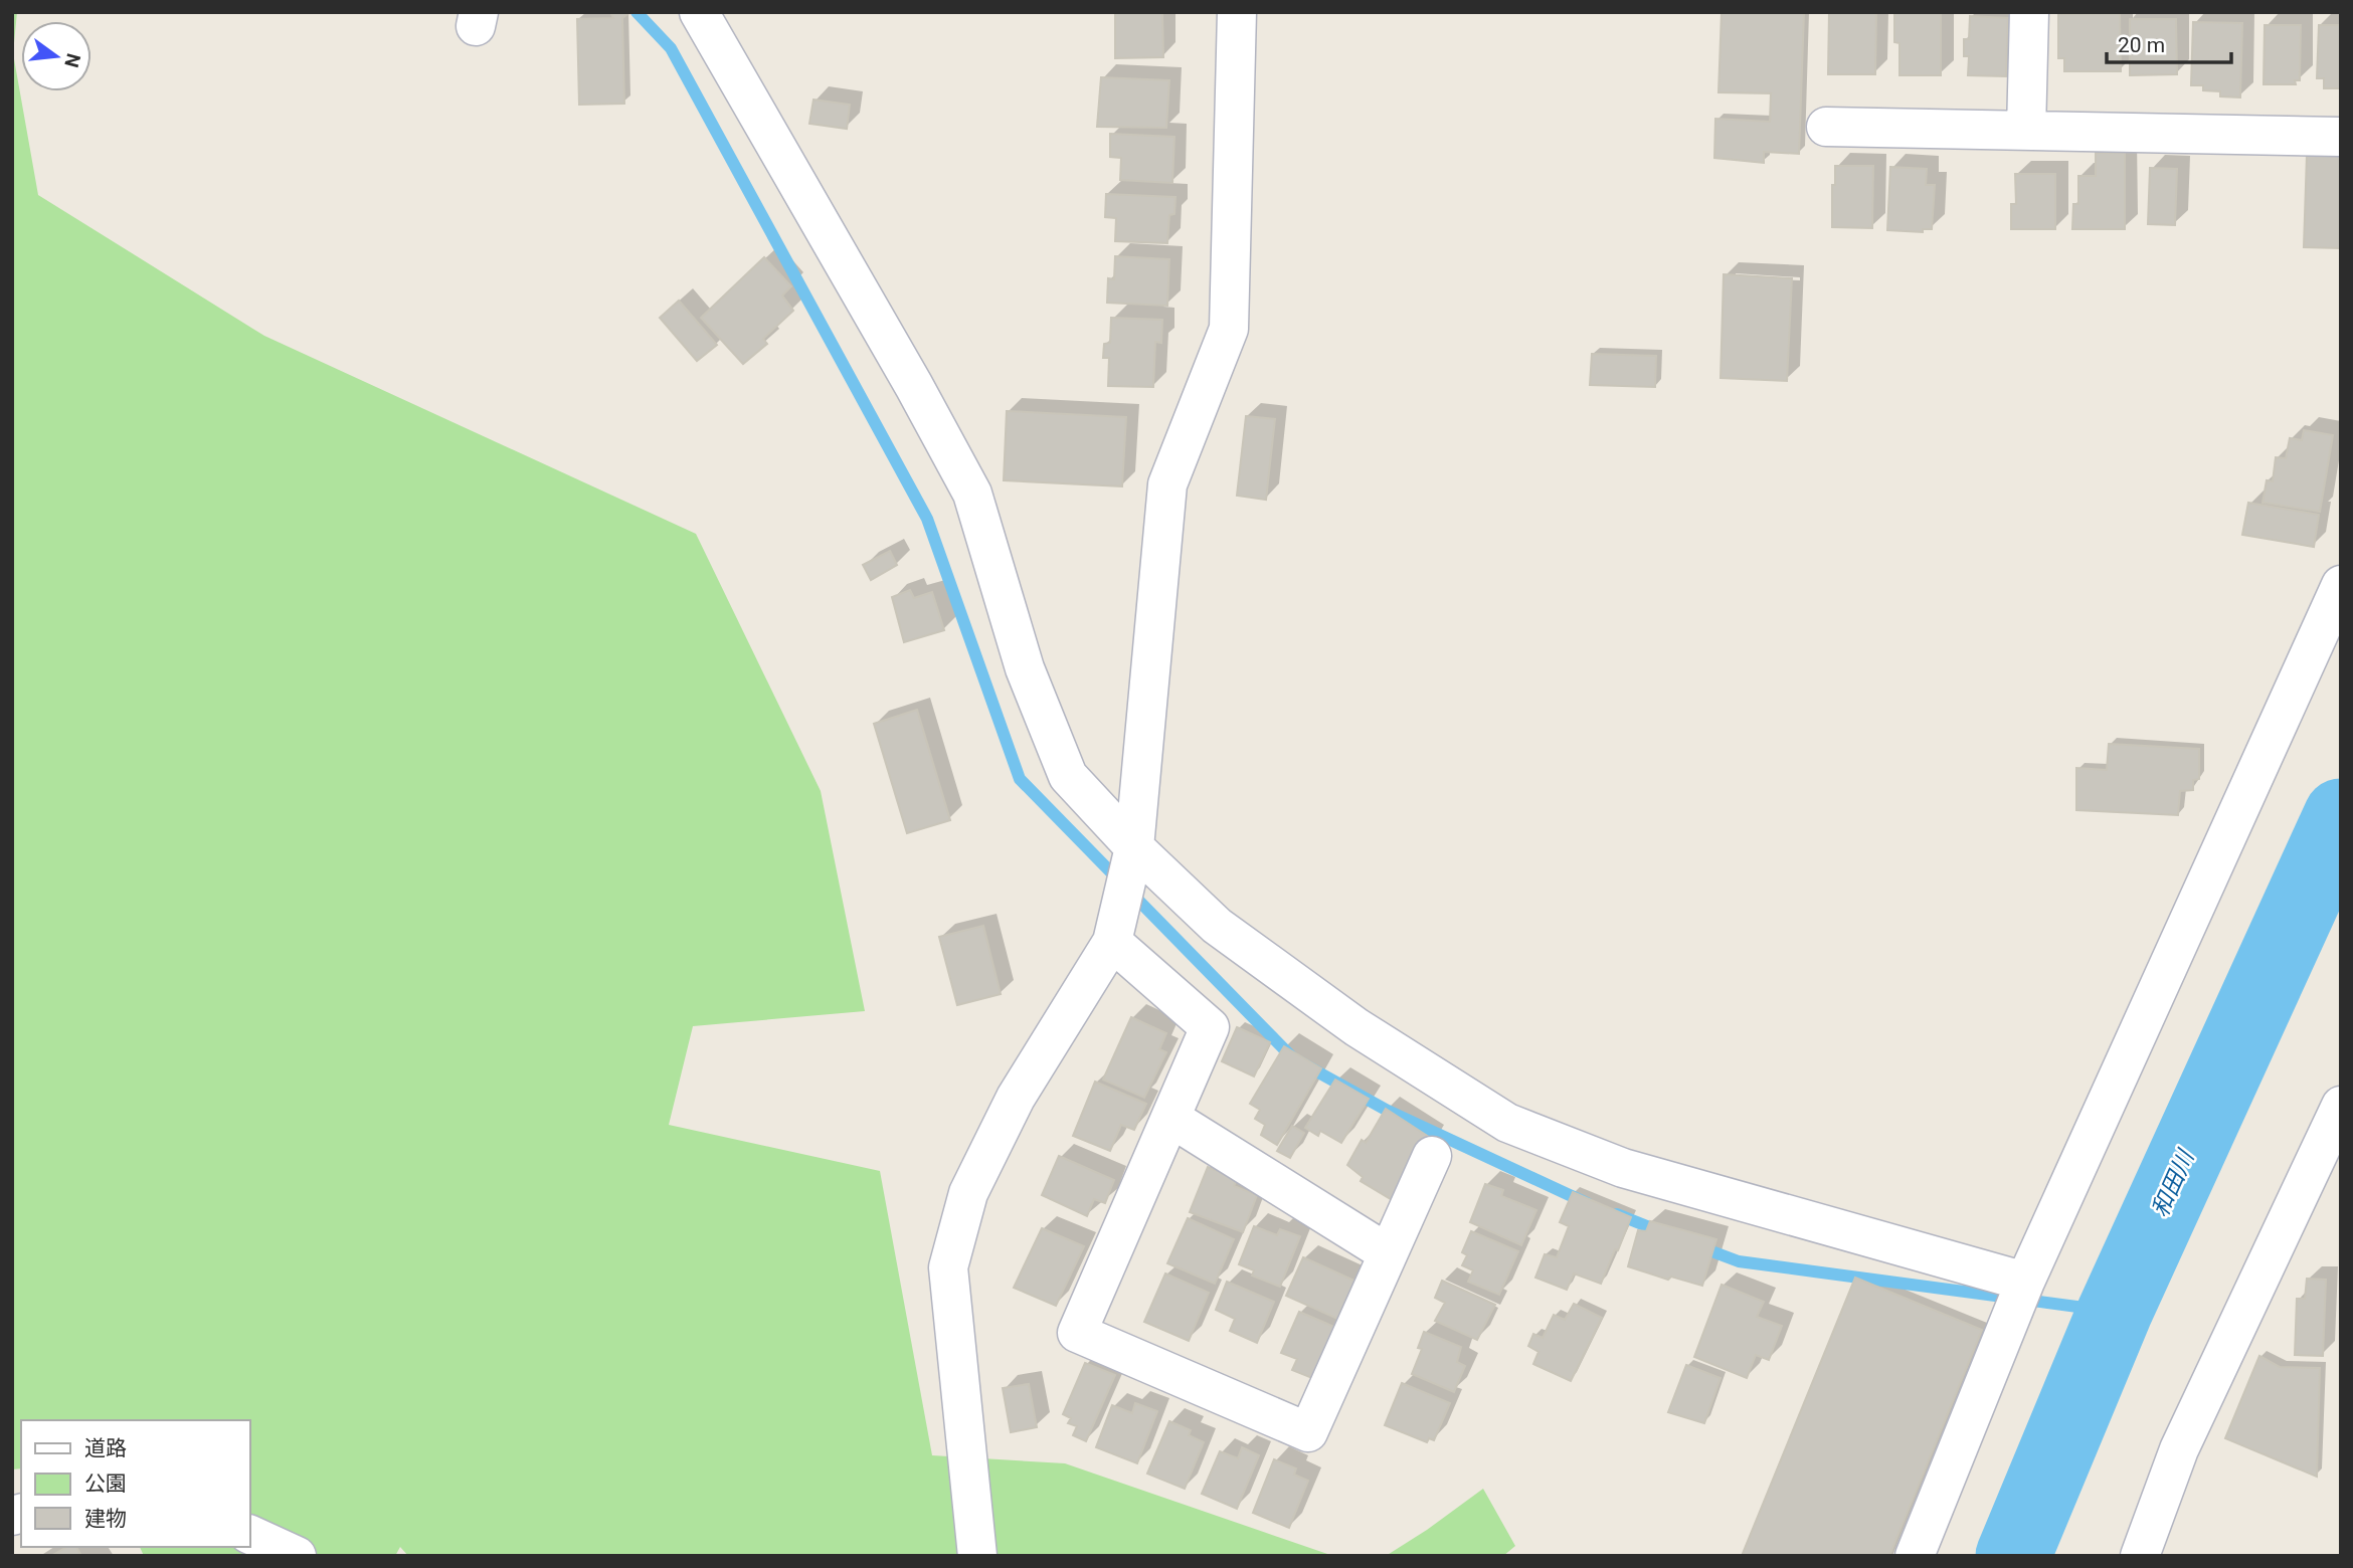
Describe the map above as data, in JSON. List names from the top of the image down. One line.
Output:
{"water":["和田川"],"legend":["道路","公園","建物"],"scale_bar":"20 m","north":"right"}
